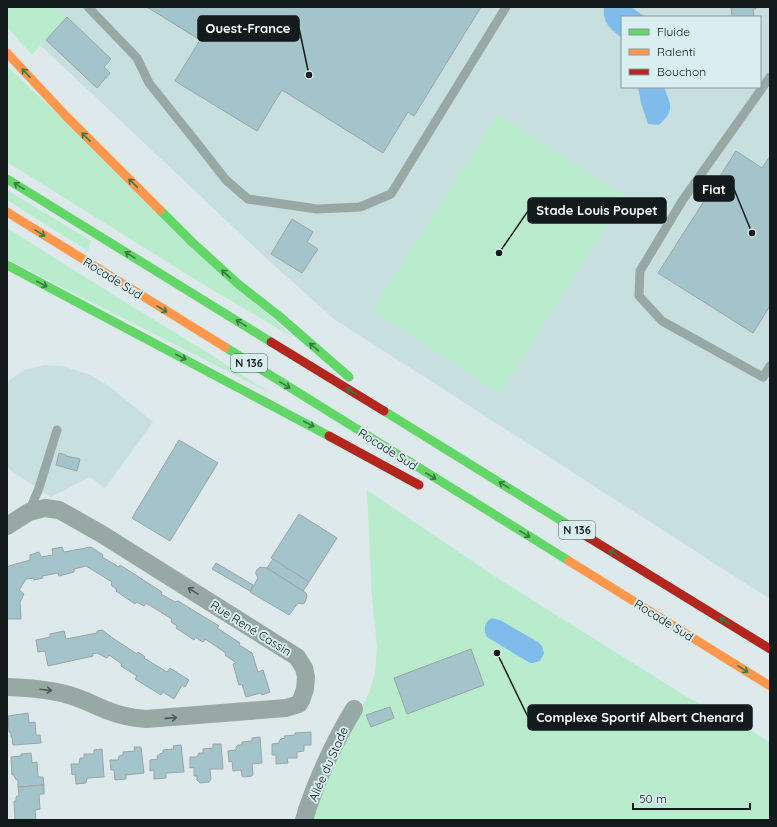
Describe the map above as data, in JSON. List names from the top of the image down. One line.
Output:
{"streets":{"highway":["Rocade Sud","N 136"],"street":["Rue René Cassin","Allée du Stade"]},"places":["Ouest-France","Fiat","Stade Louis Poupet","Complexe Sportif Albert Chenard"],"legend":["Fluide","Ralenti","Bouchon"],"scale_bar":"50 m"}
